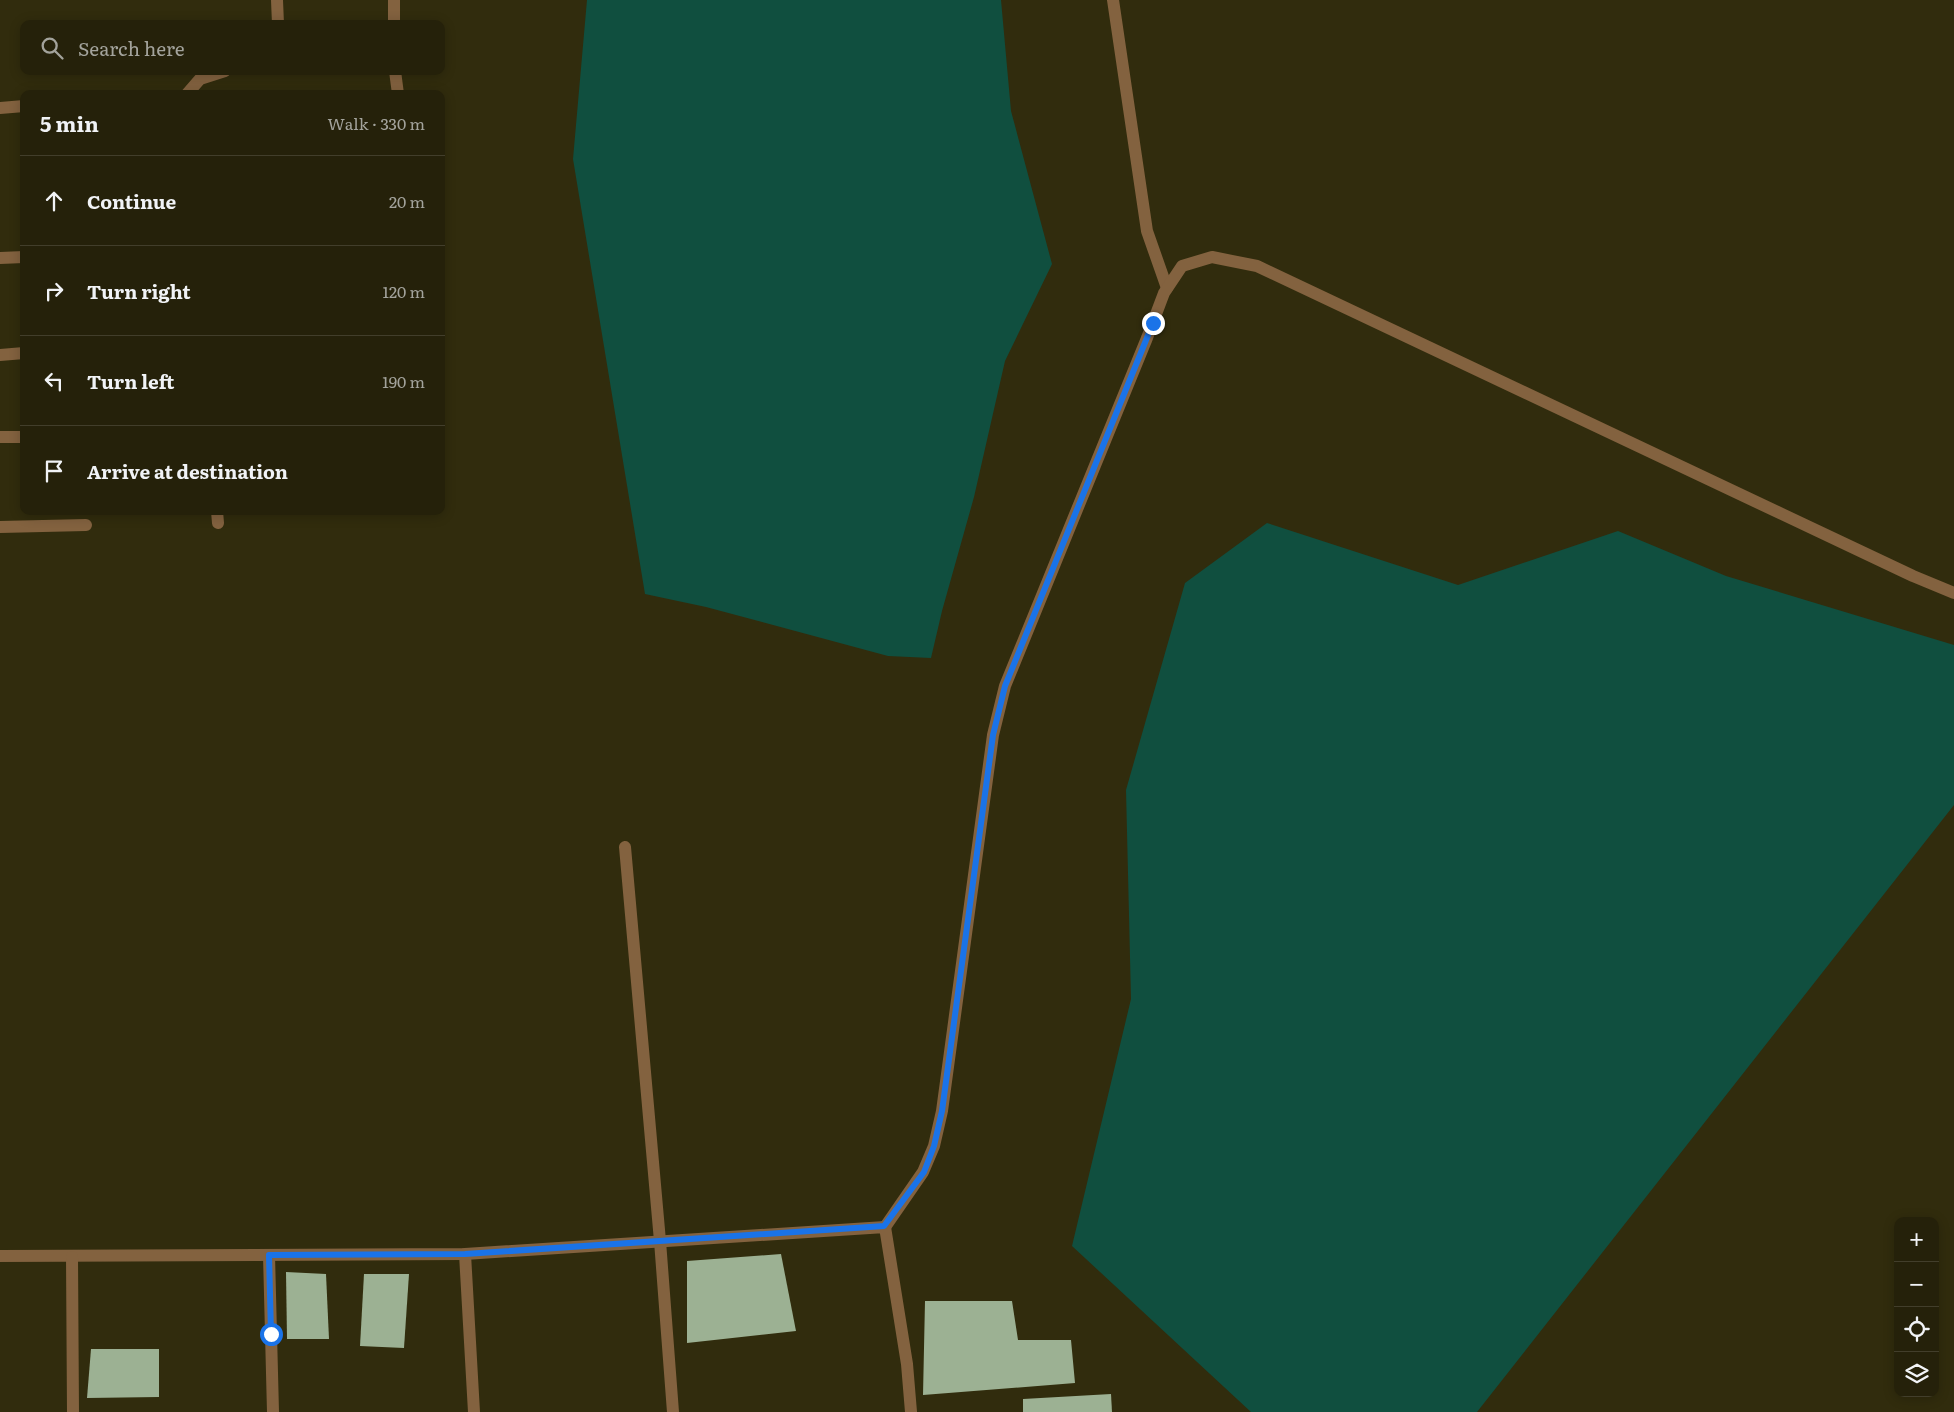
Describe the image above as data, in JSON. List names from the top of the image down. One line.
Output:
{"page":{"search":"Search here","heading":["5 min","Walk · 330 m"],"list":[["Continue","20 m"],["Turn right","120 m"],["Turn left","190 m"],"Arrive at destination"],"map_buttons":["+","−"]}}
